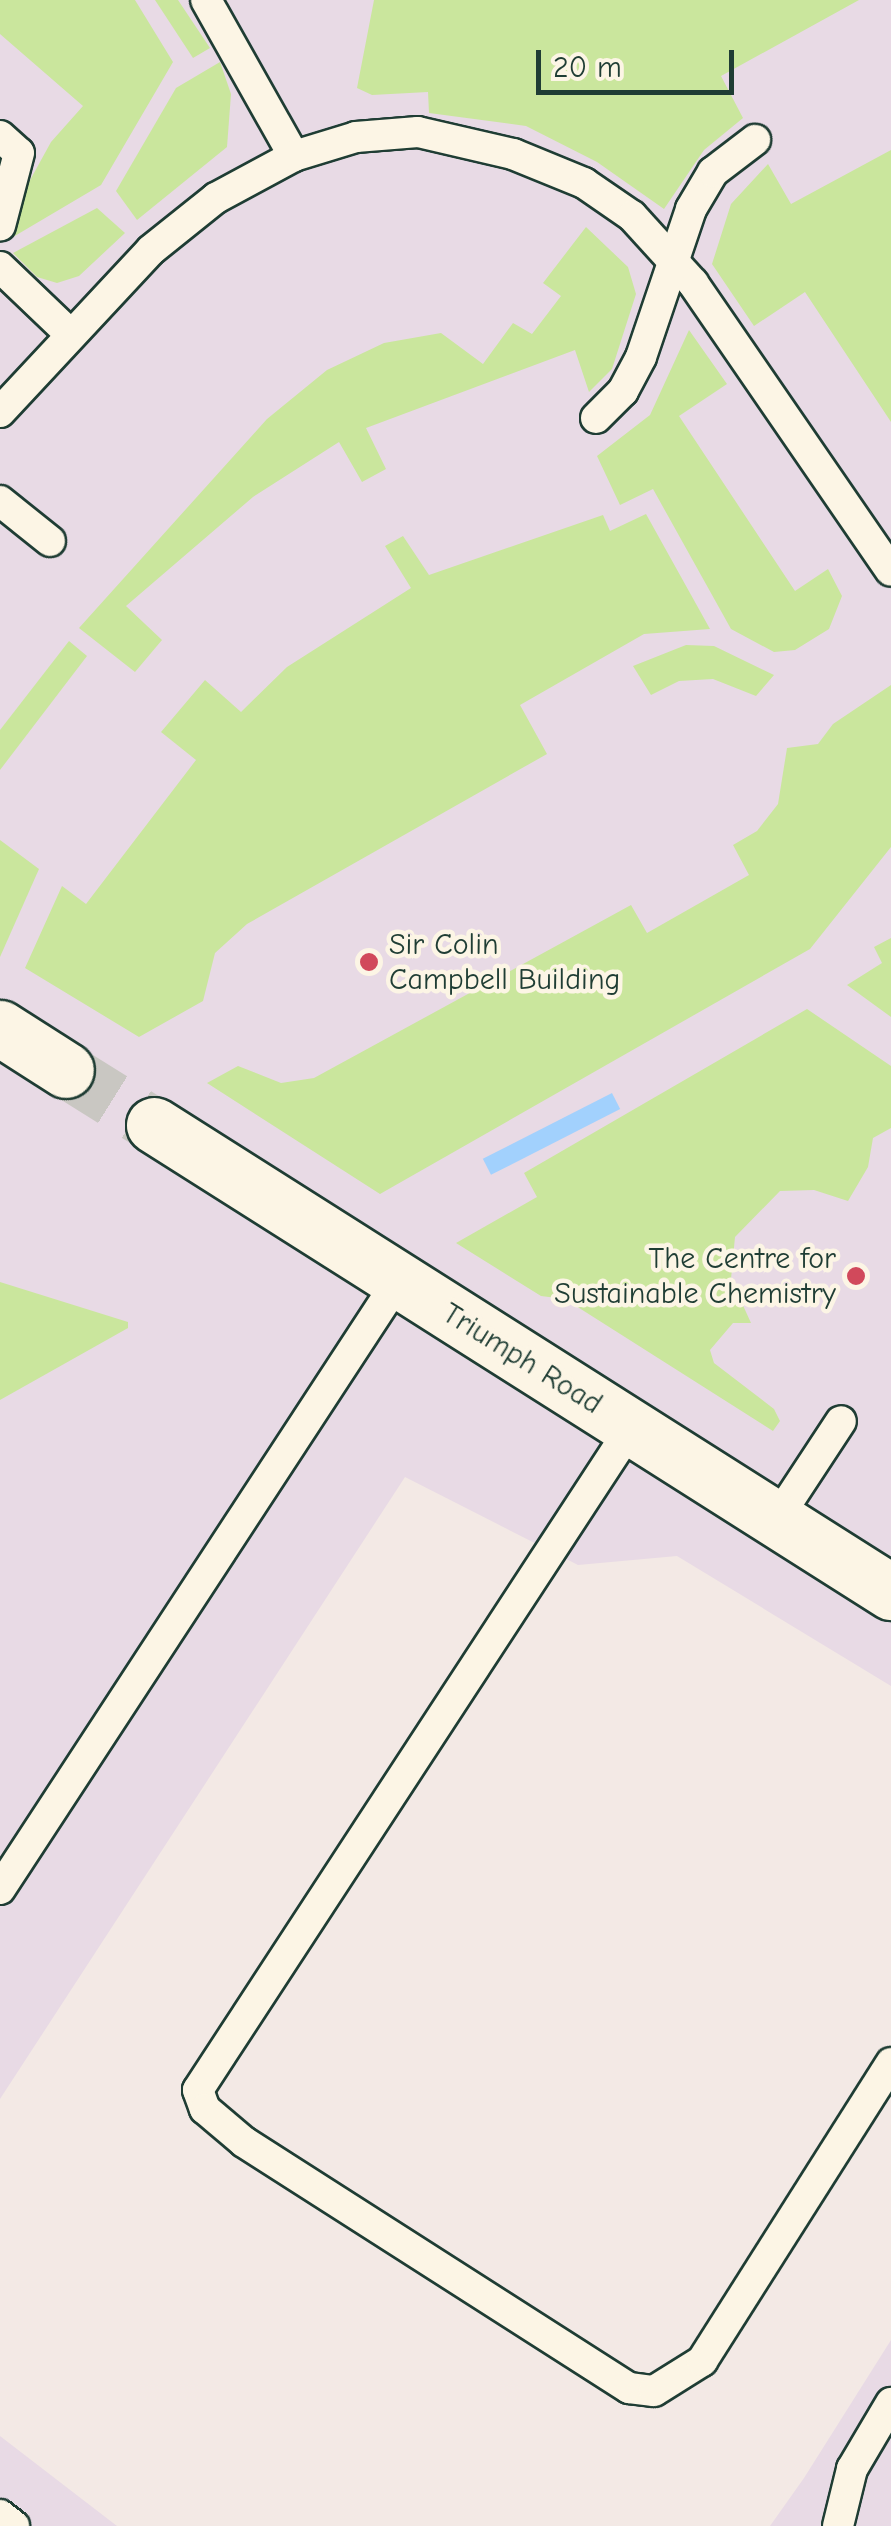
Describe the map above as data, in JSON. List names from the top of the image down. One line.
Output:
{"streets":{"street":["Triumph Road"]},"places":["Sir Colin Campbell Building","The Centre for Sustainable Chemistry"],"scale_bar":"20 m"}
